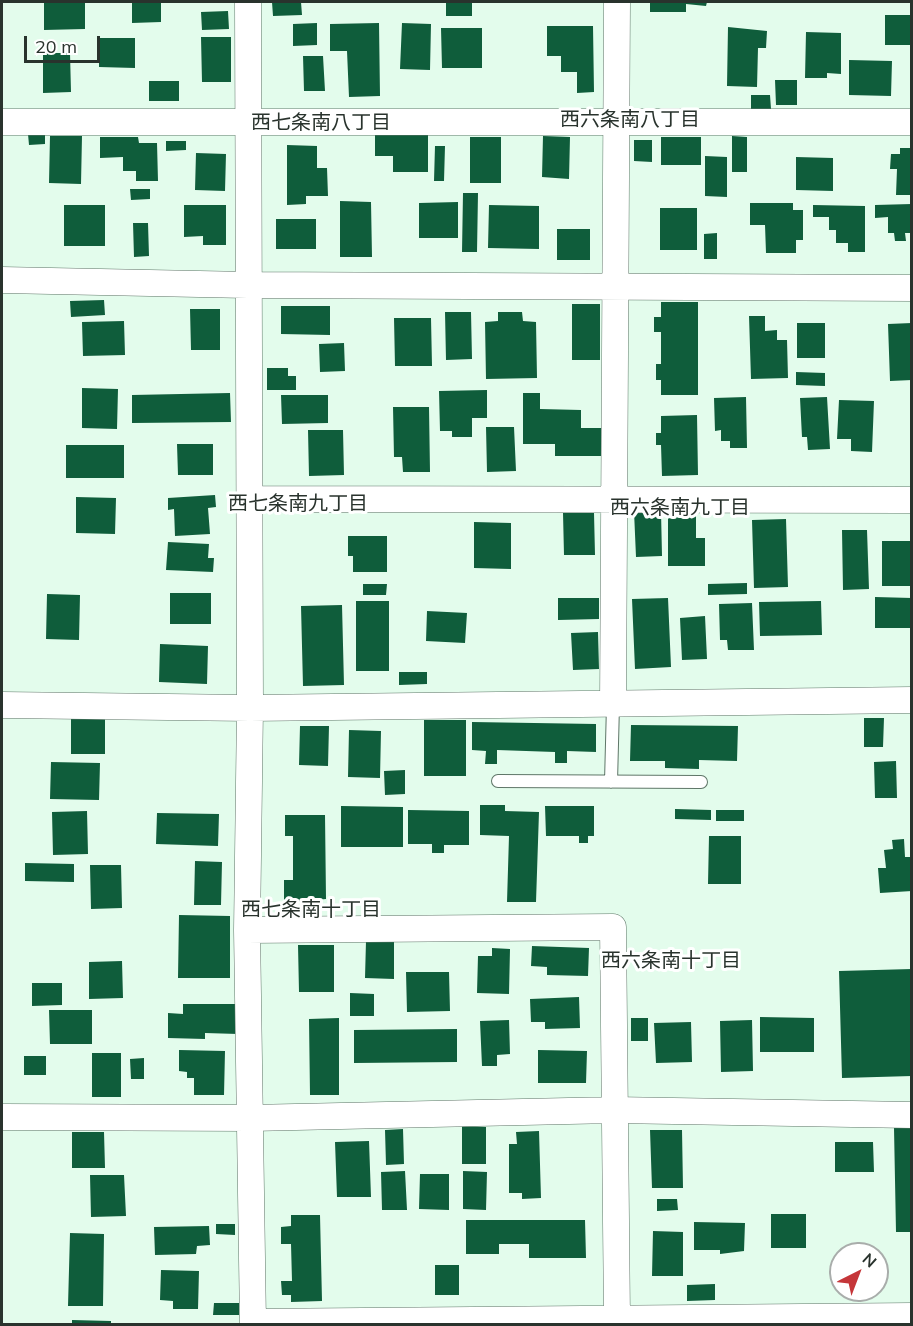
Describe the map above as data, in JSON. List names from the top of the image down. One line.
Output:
{"districts":["西六条南八丁目","西七条南八丁目","西七条南九丁目","西六条南九丁目","西七条南十丁目","西六条南十丁目"],"scale_bar":"20 m","north":"top right"}
